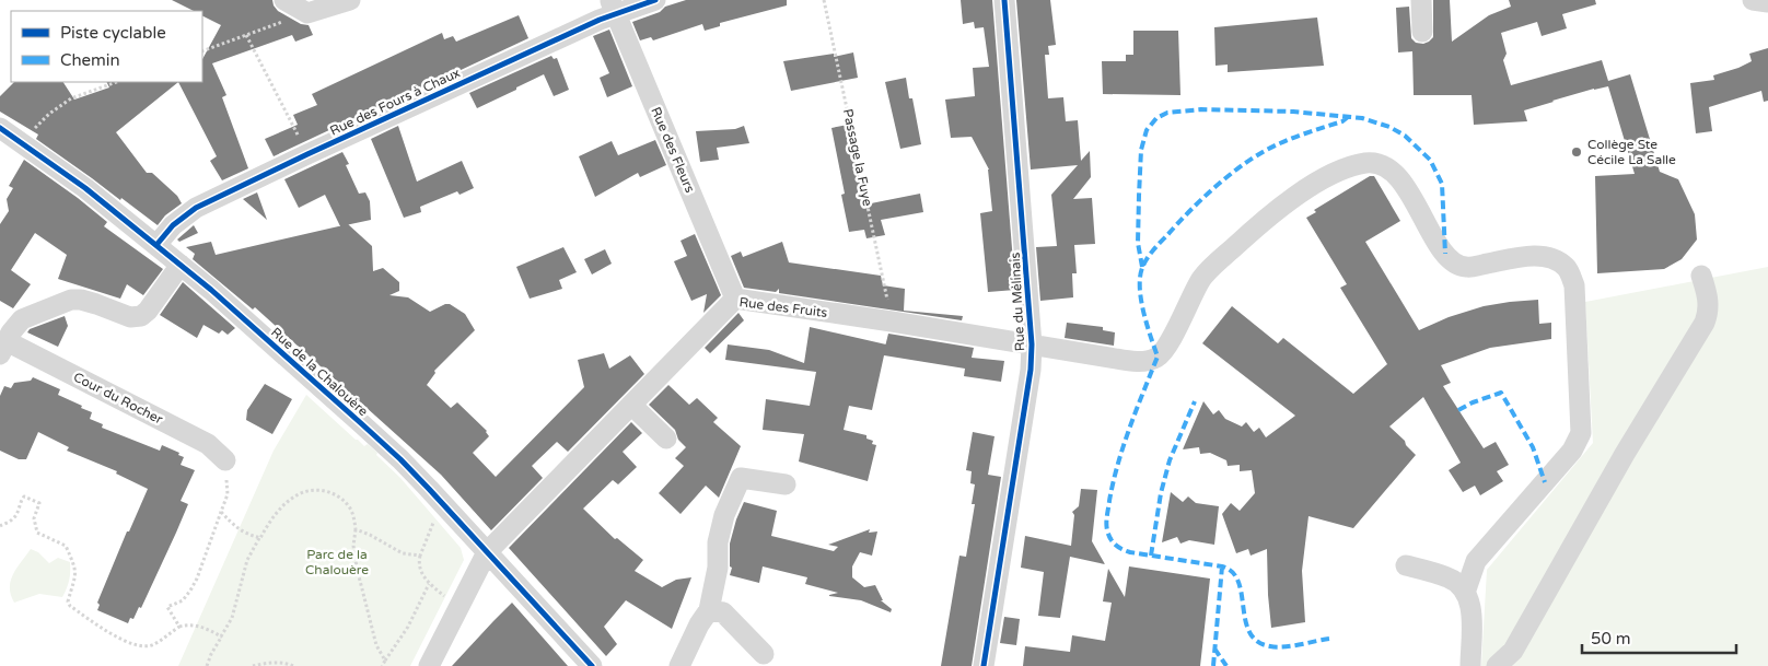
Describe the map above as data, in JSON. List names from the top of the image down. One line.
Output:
{"streets":{"street":["Rue des Fours à Chaux","Rue des Fleurs","Rue du Mélinais","Rue des Fruits","Rue de la Chalouère","Cour du Rocher"],"path":["Passage la Fuye"]},"crossings":[["Rue des Fours à Chaux","Rue des Fleurs"],["Rue des Fours à Chaux","Rue de la Chalouère"],["Rue des Fleurs","Rue des Fruits"],["Passage la Fuye","Rue des Fruits"],["Rue du Mélinais","Rue des Fruits"],["Rue des Fruits","Rue de la Chalouère"],["Rue de la Chalouère","Cour du Rocher"]],"parks":["Parc de la Chalouère"],"places":["Collège Ste Cécile La Salle"],"legend":["Piste cyclable","Chemin"],"scale_bar":"50 m"}
